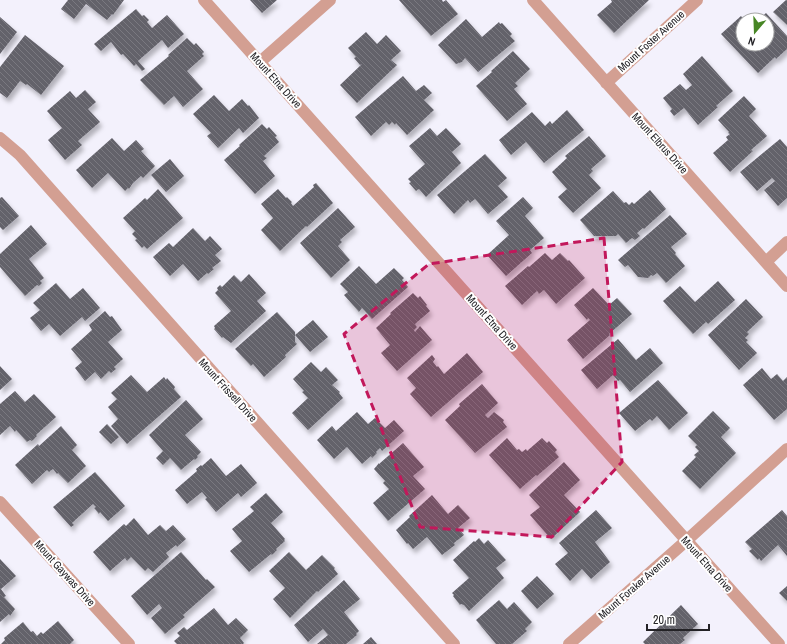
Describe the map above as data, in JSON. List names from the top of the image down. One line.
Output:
{"streets":{"street":["Mount Foster Avenue","Mount Etna Drive","Mount Elbrus Drive","Mount Frissell Drive","Mount Gaywas Drive","Mount Foraker Avenue"]},"crossings":[["Mount Foster Avenue","Mount Elbrus Drive"],["Mount Etna Drive","Mount Foraker Avenue"]],"scale_bar":"20 m","north":"bottom"}
